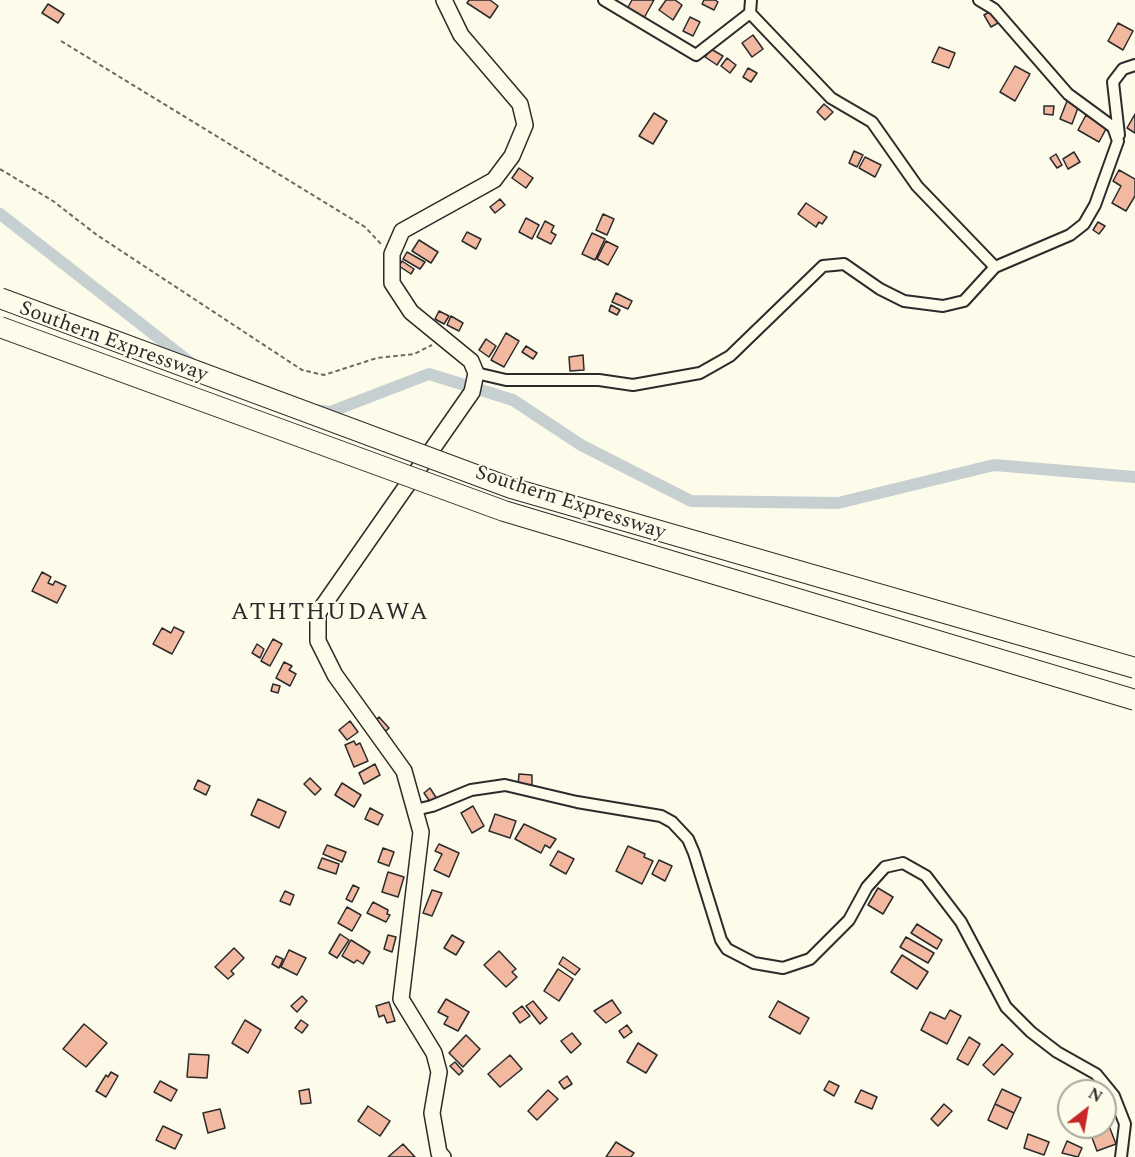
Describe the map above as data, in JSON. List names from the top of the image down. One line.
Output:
{"streets":{"highway":["Southern Expressway"]},"districts":["ATHTHUDAWA"],"north":"top right"}
